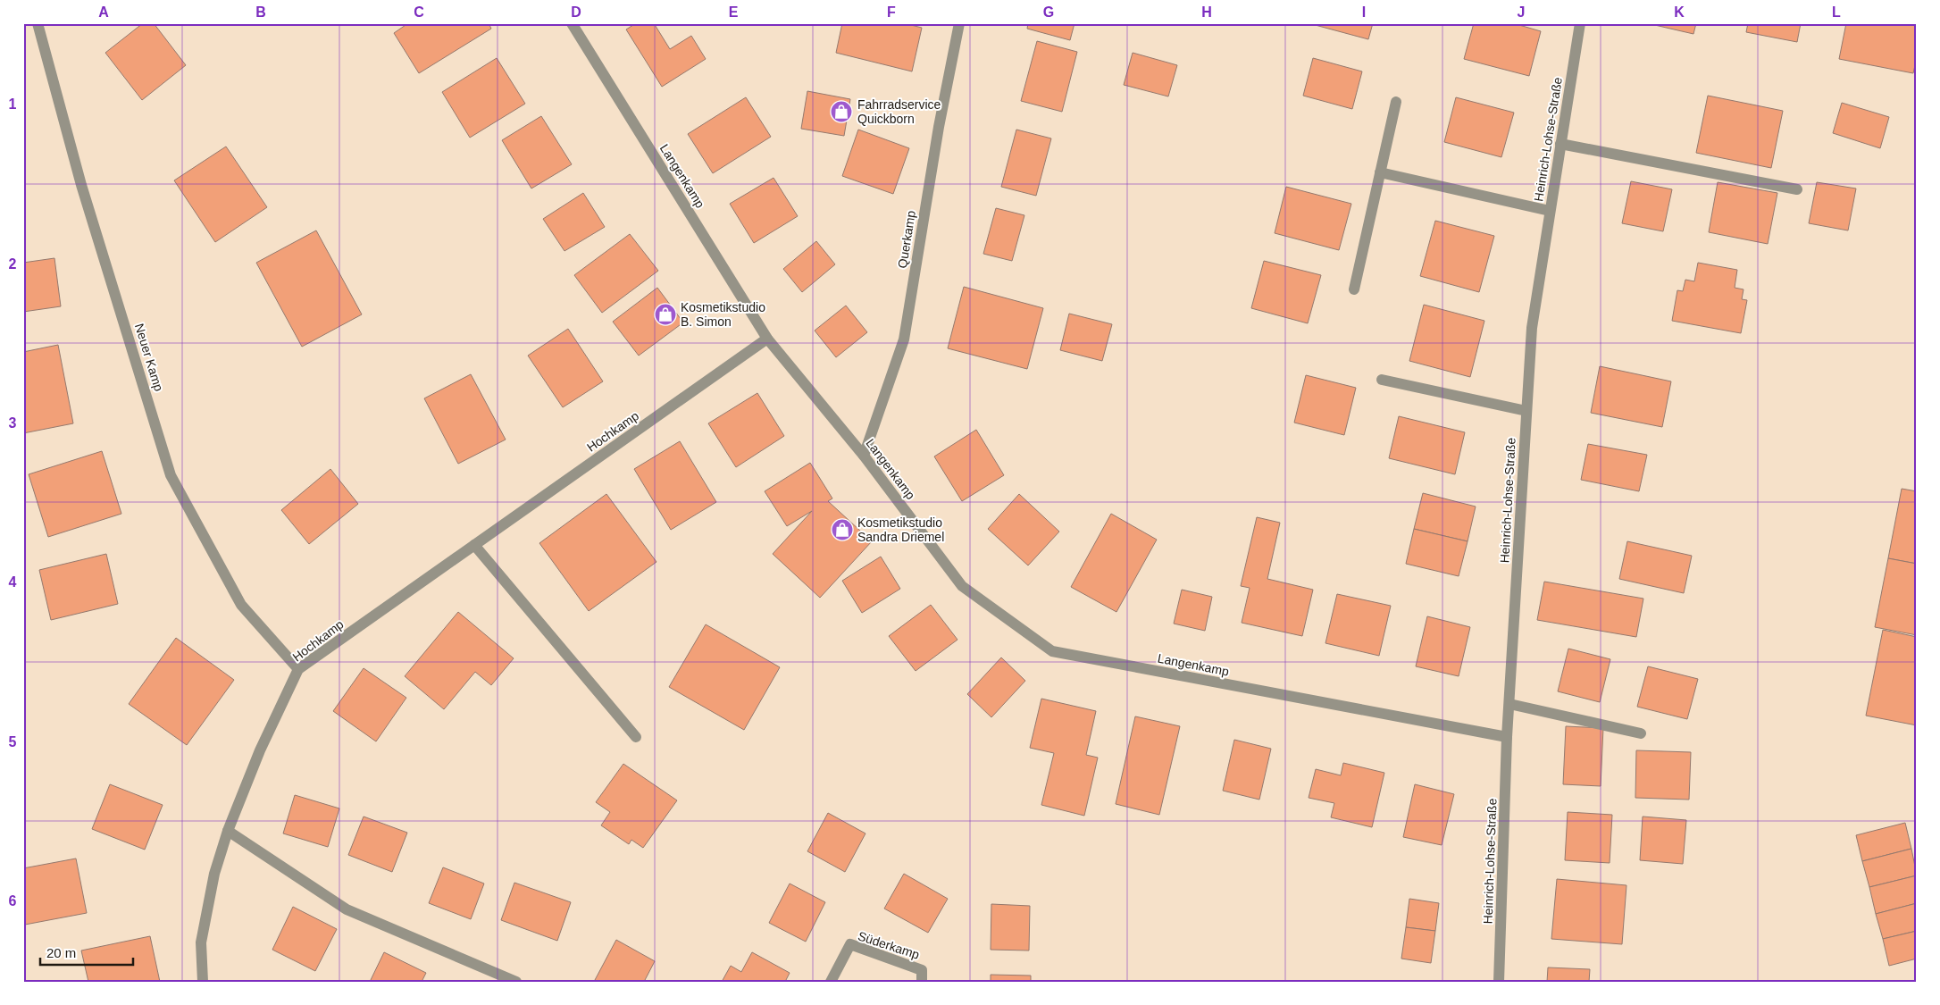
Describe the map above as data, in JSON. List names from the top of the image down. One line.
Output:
{"streets":{"street":["Heinrich-Lohse-Straße","Langenkamp","Querkamp","Neuer Kamp","Hochkamp","Süderkamp"]},"crossings":[["Heinrich-Lohse-Straße","Langenkamp"],["Langenkamp","Querkamp"],["Langenkamp","Hochkamp"],["Neuer Kamp","Hochkamp"]],"places":{"shop":["Fahrradservice Quickborn","Kosmetikstudio B. Simon","Kosmetikstudio Sandra Driemel"]},"scale_bar":"20 m","grid":{"columns":["A","B","C","D","E","F","G","H","I","J","K","L"],"rows":["1","2","3","4","5","6"]}}
